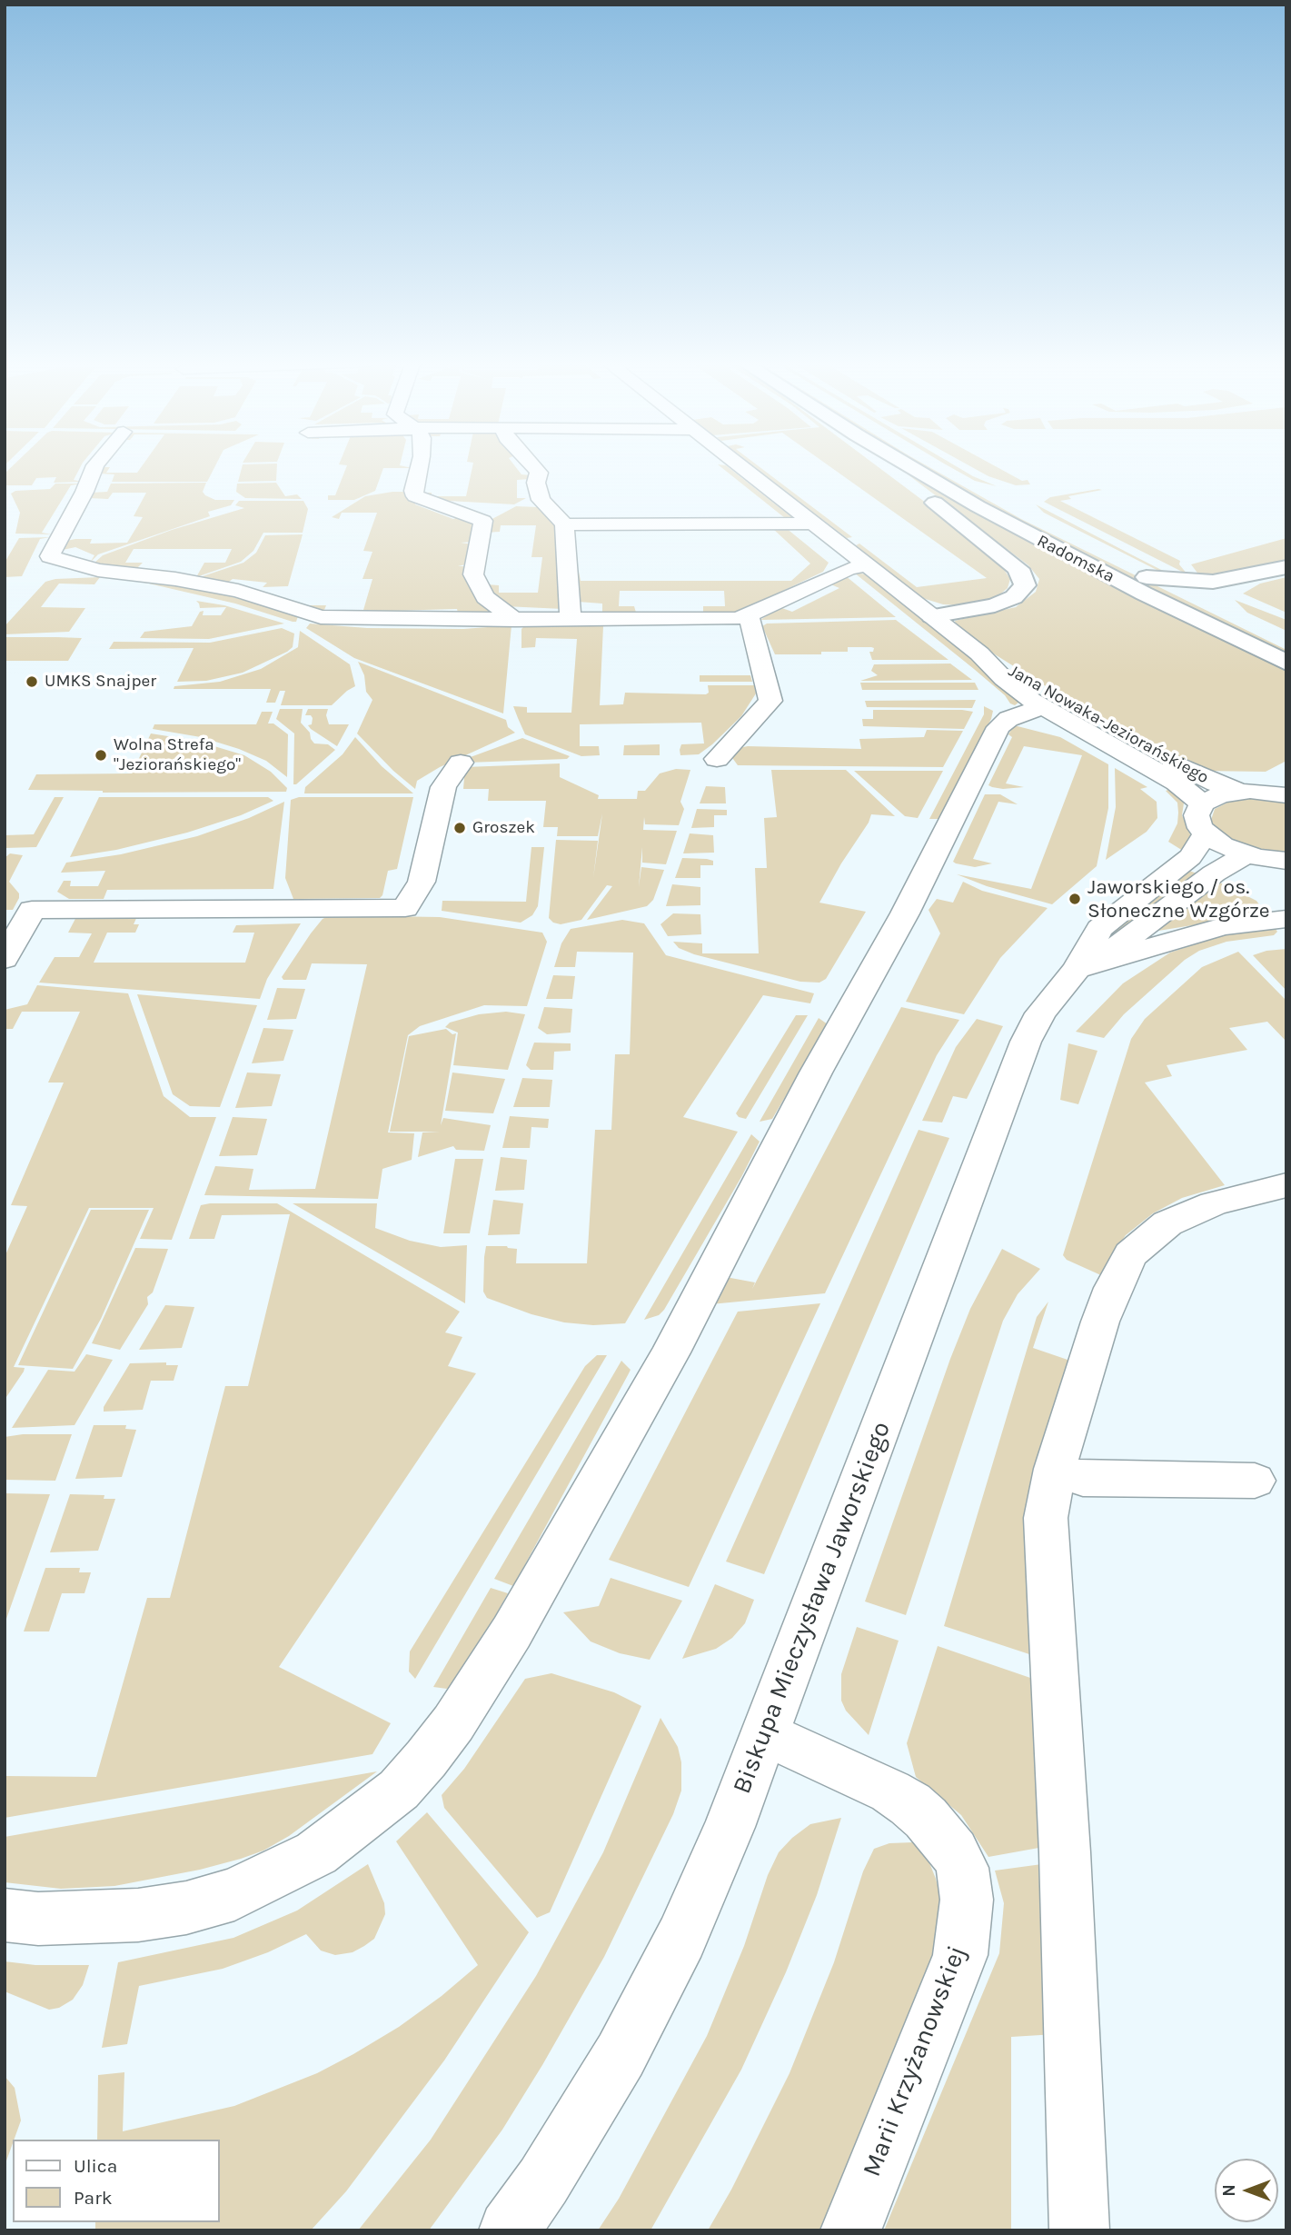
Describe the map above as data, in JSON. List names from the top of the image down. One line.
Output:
{"streets":{"main road":["Radomska"],"street":["Jana Nowaka-Jeziorańskiego","Biskupa Mieczysława Jaworskiego","Marii Krzyżanowskiej"]},"crossings":[["Biskupa Mieczysława Jaworskiego","Marii Krzyżanowskiej"]],"places":["UMKS Snajper","Wolna Strefa \"Jeziorańskiego\"","Groszek","Jaworskiego / os. Słoneczne Wzgórze"],"legend":["Ulica","Park"],"north":"left"}
